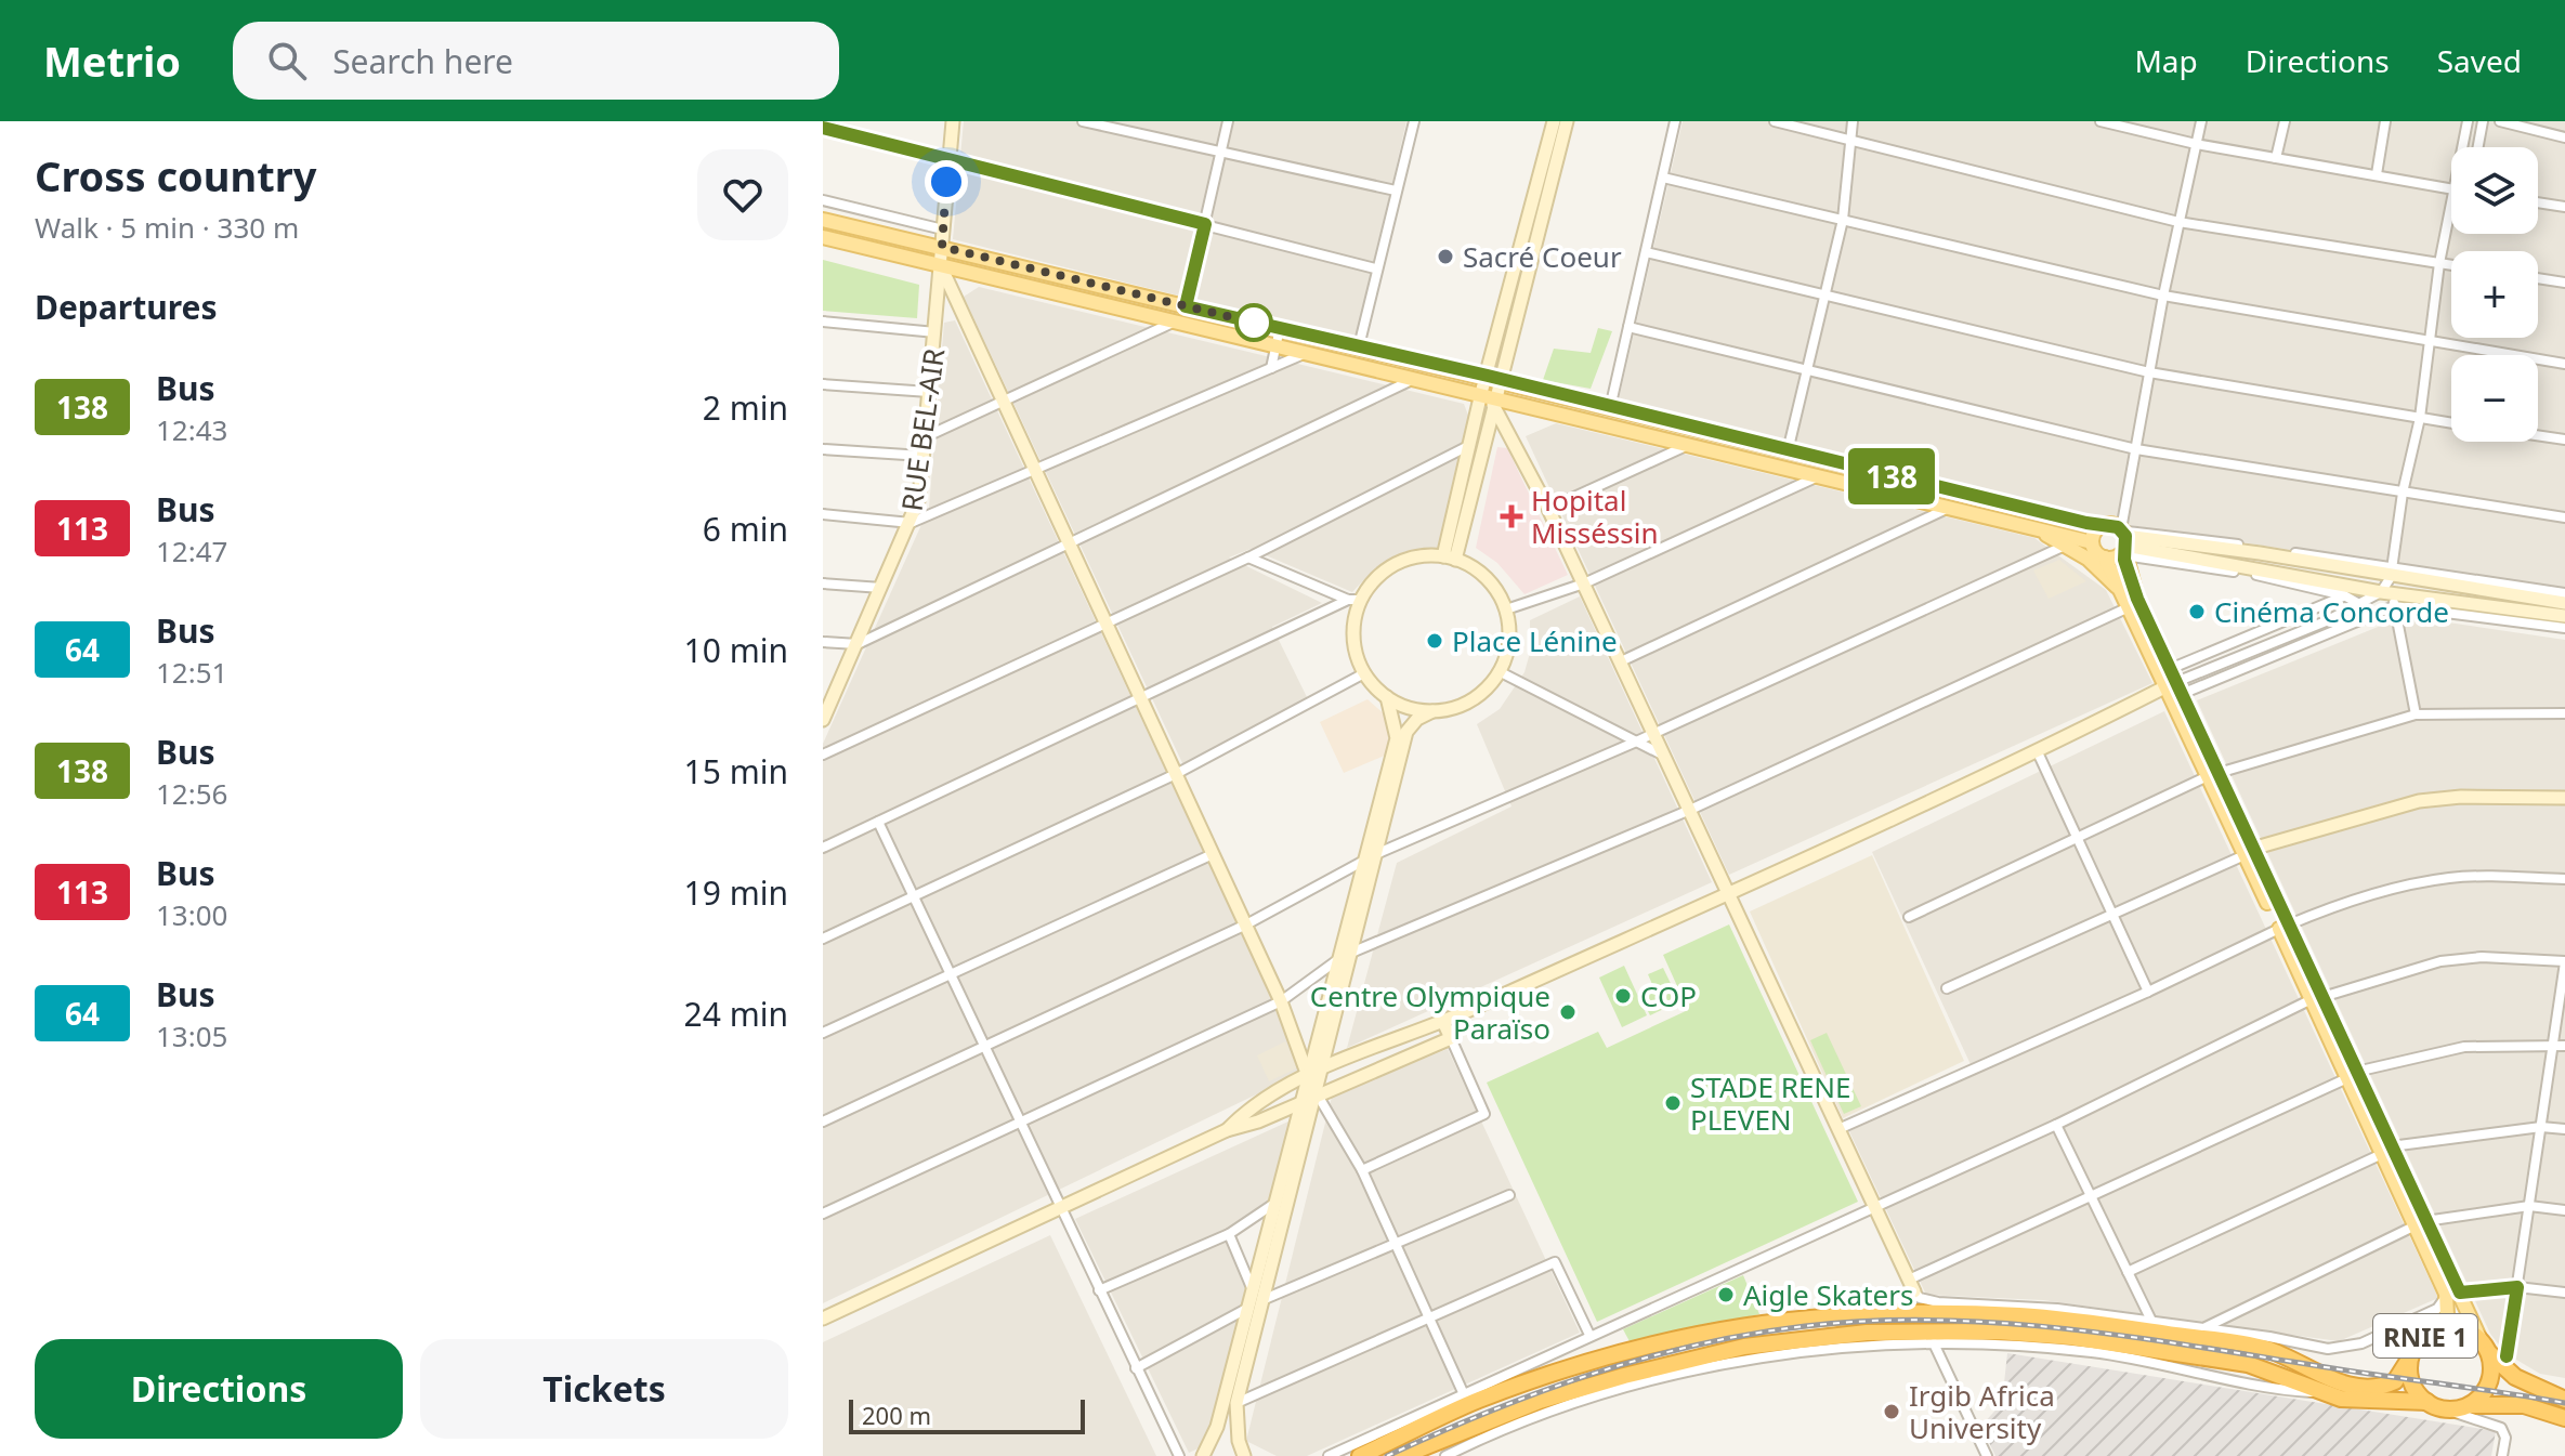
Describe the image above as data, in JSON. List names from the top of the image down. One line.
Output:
{"streets":{"highway":["RNIE 1"],"street":["RUE BEL-AIR"]},"places":{"other":["Sacré Coeur","Cinéma Concorde","Place Lénine","COP","Centre Olympique Paraïso","STADE RENE PLEVEN","Aigle Skaters","Irgib Africa University"],"health":["Hopital Misséssin"]},"lines":["bus line 138"],"scale_bar":"200 m","page":{"header":"Metrio","search":"Search here","nav":["Map","Directions","Saved"],"heading":[["Cross country","Walk · 5 min · 330 m"],"Departures"],"on_map":"138","map_buttons":["+","−"],"list":[{"mark":"138","name":"Bus","note":"12:43","value":"2 min"},{"mark":"113","name":"Bus","note":"12:47","value":"6 min"},{"mark":"64","name":"Bus","note":"12:51","value":"10 min"},{"mark":"138","name":"Bus","note":"12:56","value":"15 min"},{"mark":"113","name":"Bus","note":"13:00","value":"19 min"},{"mark":"64","name":"Bus","note":"13:05","value":"24 min"}],"buttons":["Directions","Tickets"],"scale":"200 m"}}
